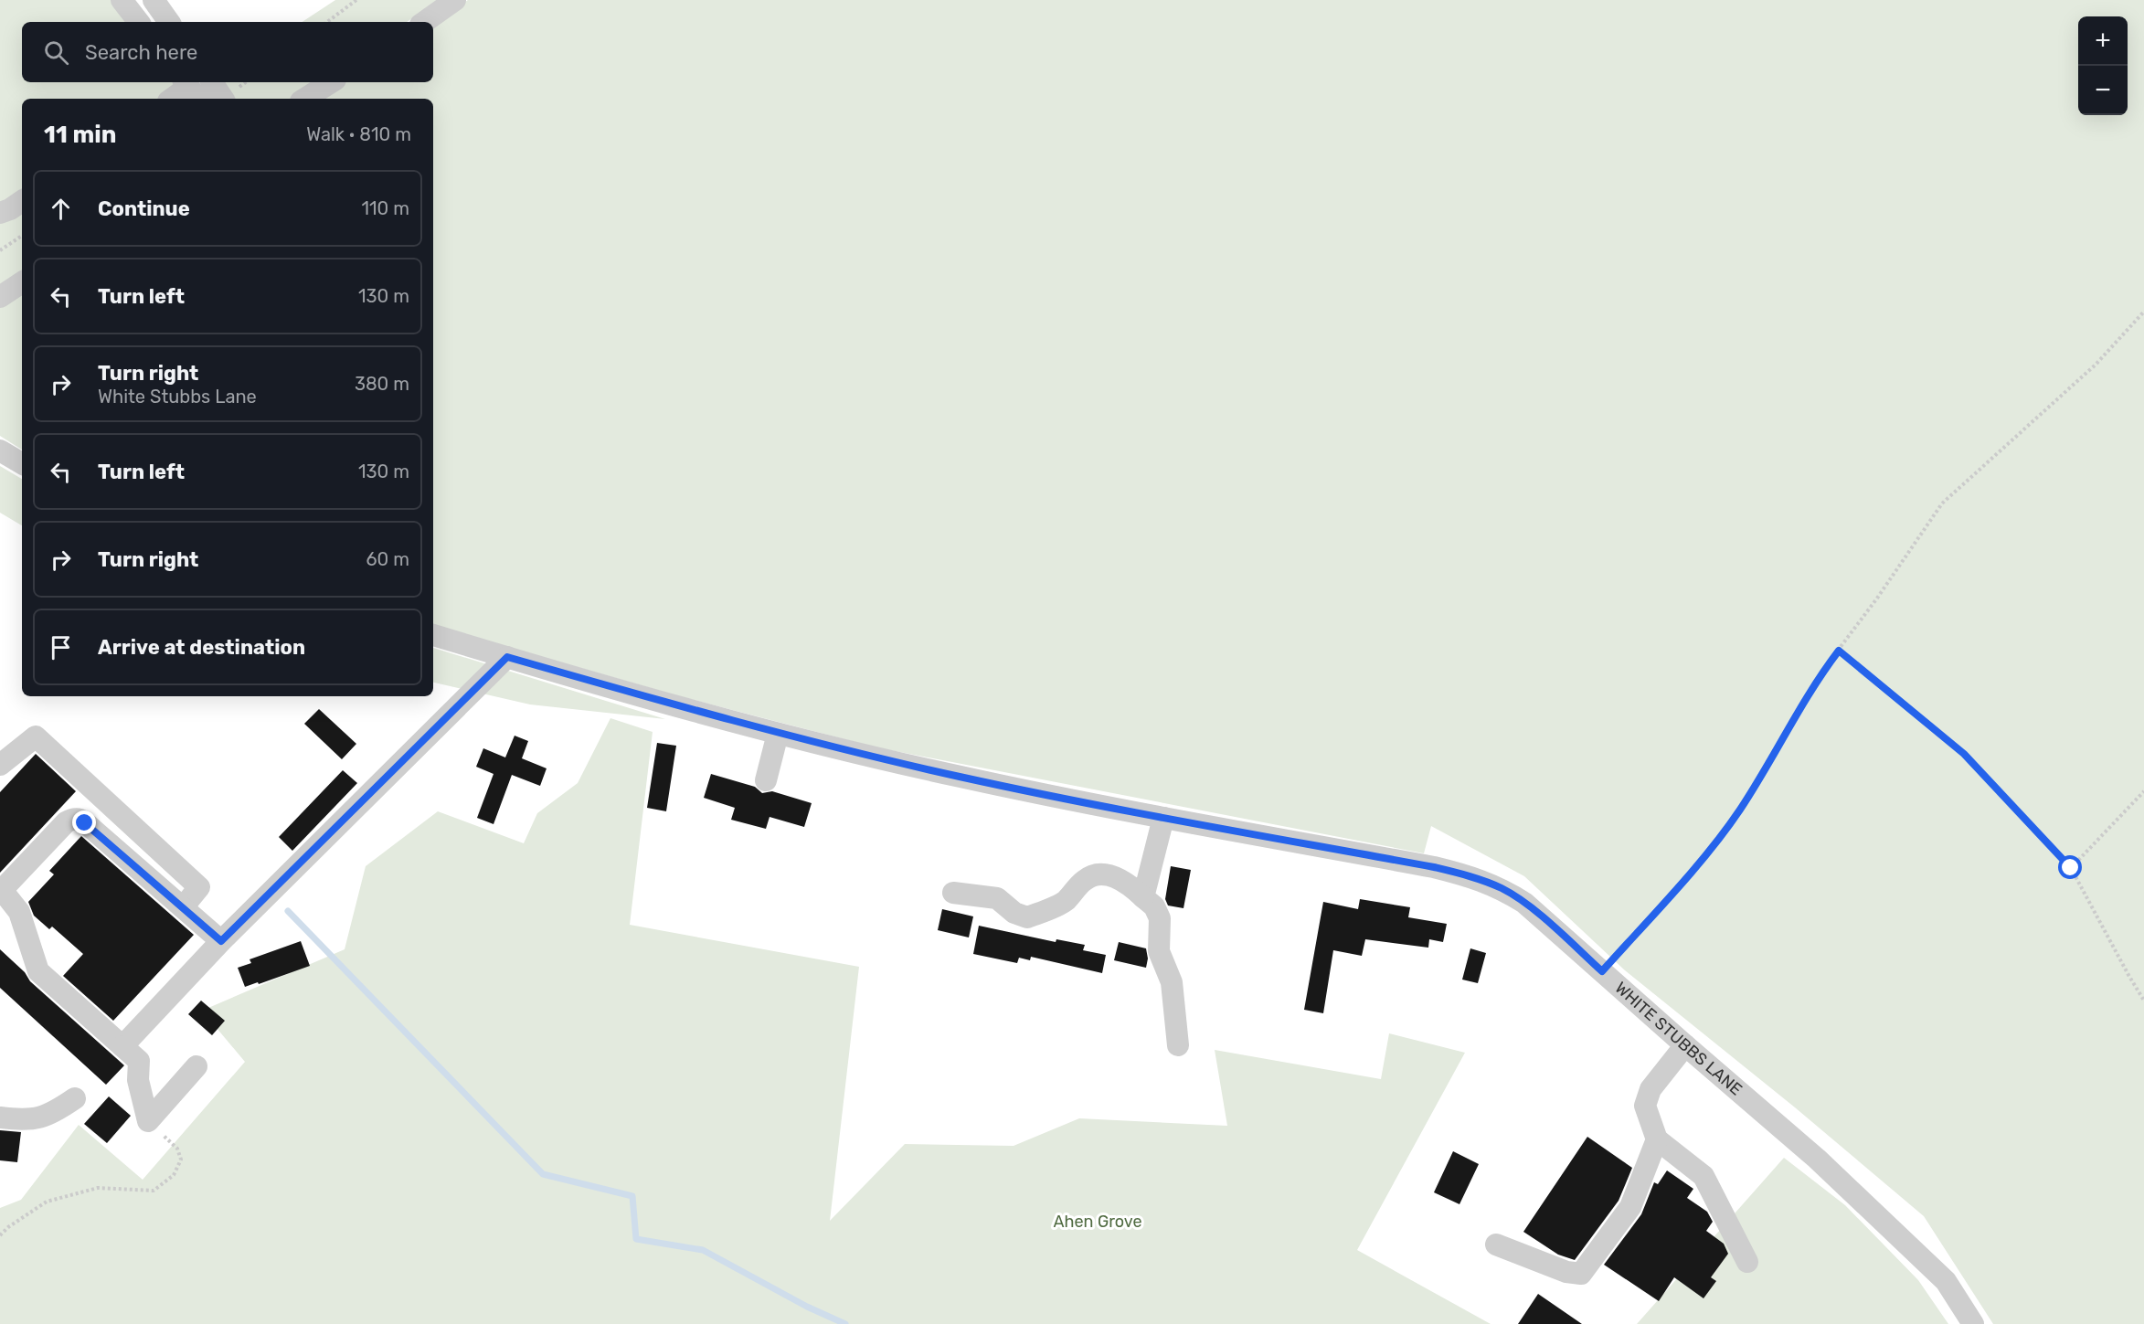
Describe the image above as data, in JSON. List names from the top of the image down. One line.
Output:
{"streets":{"street":["WHITE STUBBS LANE"]},"parks":["Ahen Grove"],"page":{"map_buttons":["+","−"],"search":"Search here","heading":["11 min","Walk · 810 m"],"list":[["Continue","110 m"],["Turn left","130 m"],["Turn right","White Stubbs Lane","380 m"],["Turn left","130 m"],["Turn right","60 m"],"Arrive at destination"]}}
